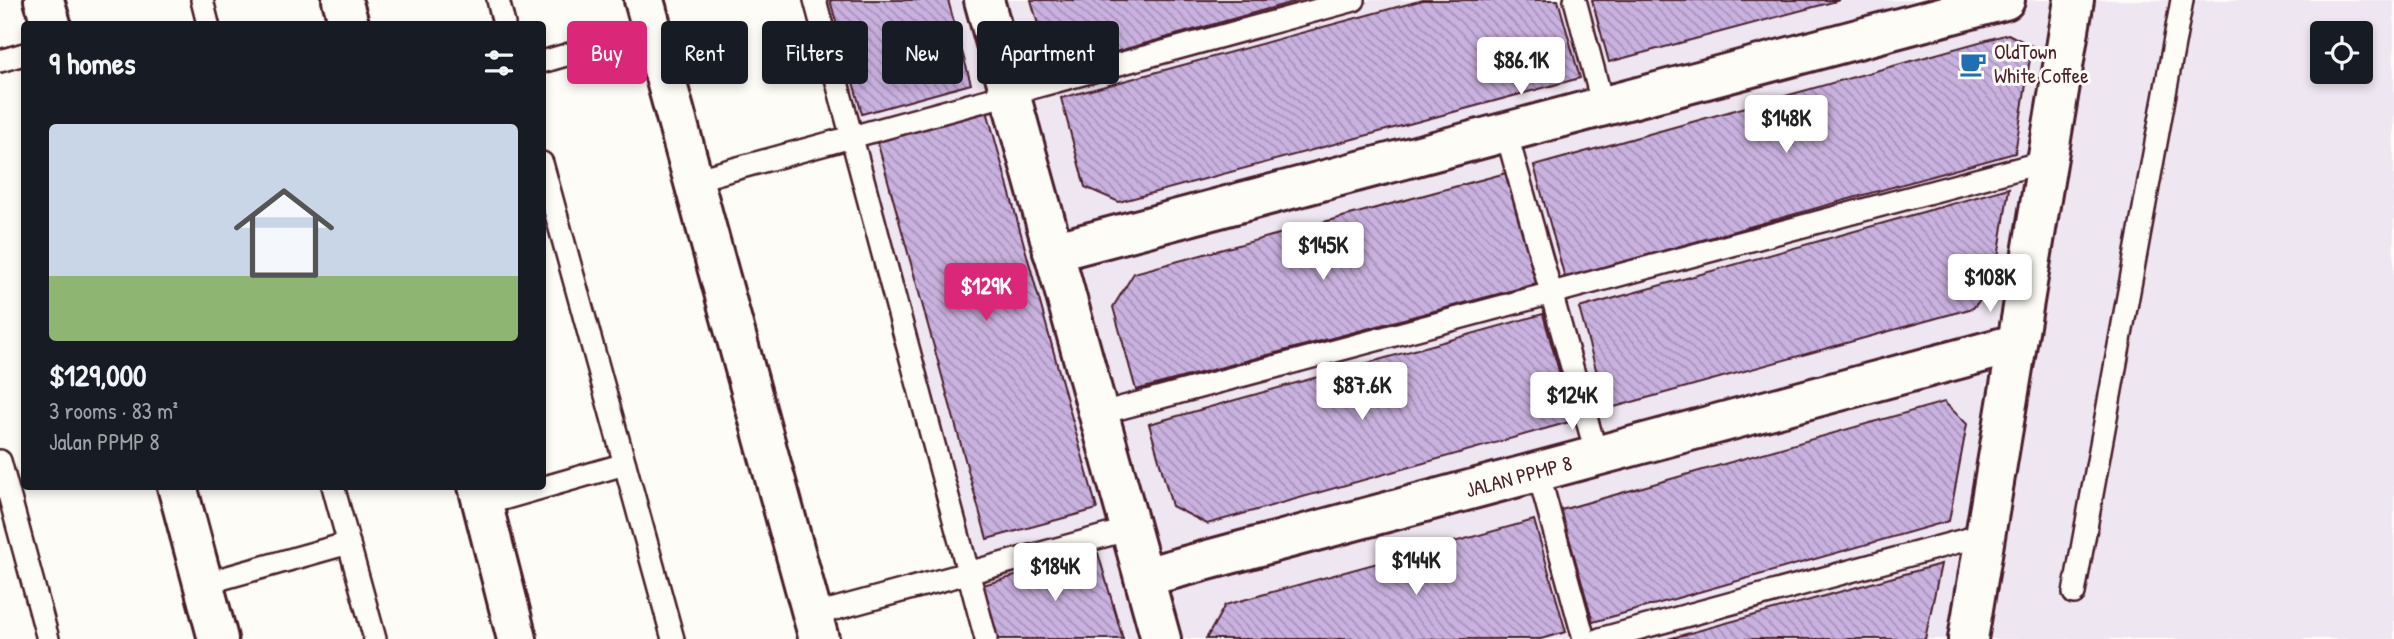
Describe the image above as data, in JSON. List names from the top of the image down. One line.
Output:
{"streets":{"street":["JALAN PPMP 8"]},"places":{"cafe":["OldTown White Coffee"]},"page":{"chip":["Buy","Rent","Filters","New","Apartment"],"heading":"9 homes","price":["$86.1K","$148K","$145K","$108K","$129K","$87.6K","$124K","$144K","$184K"],"list":[{"name":"$129,000","note":"3 rooms · 83 m² · Jalan PPMP 8"}]}}
